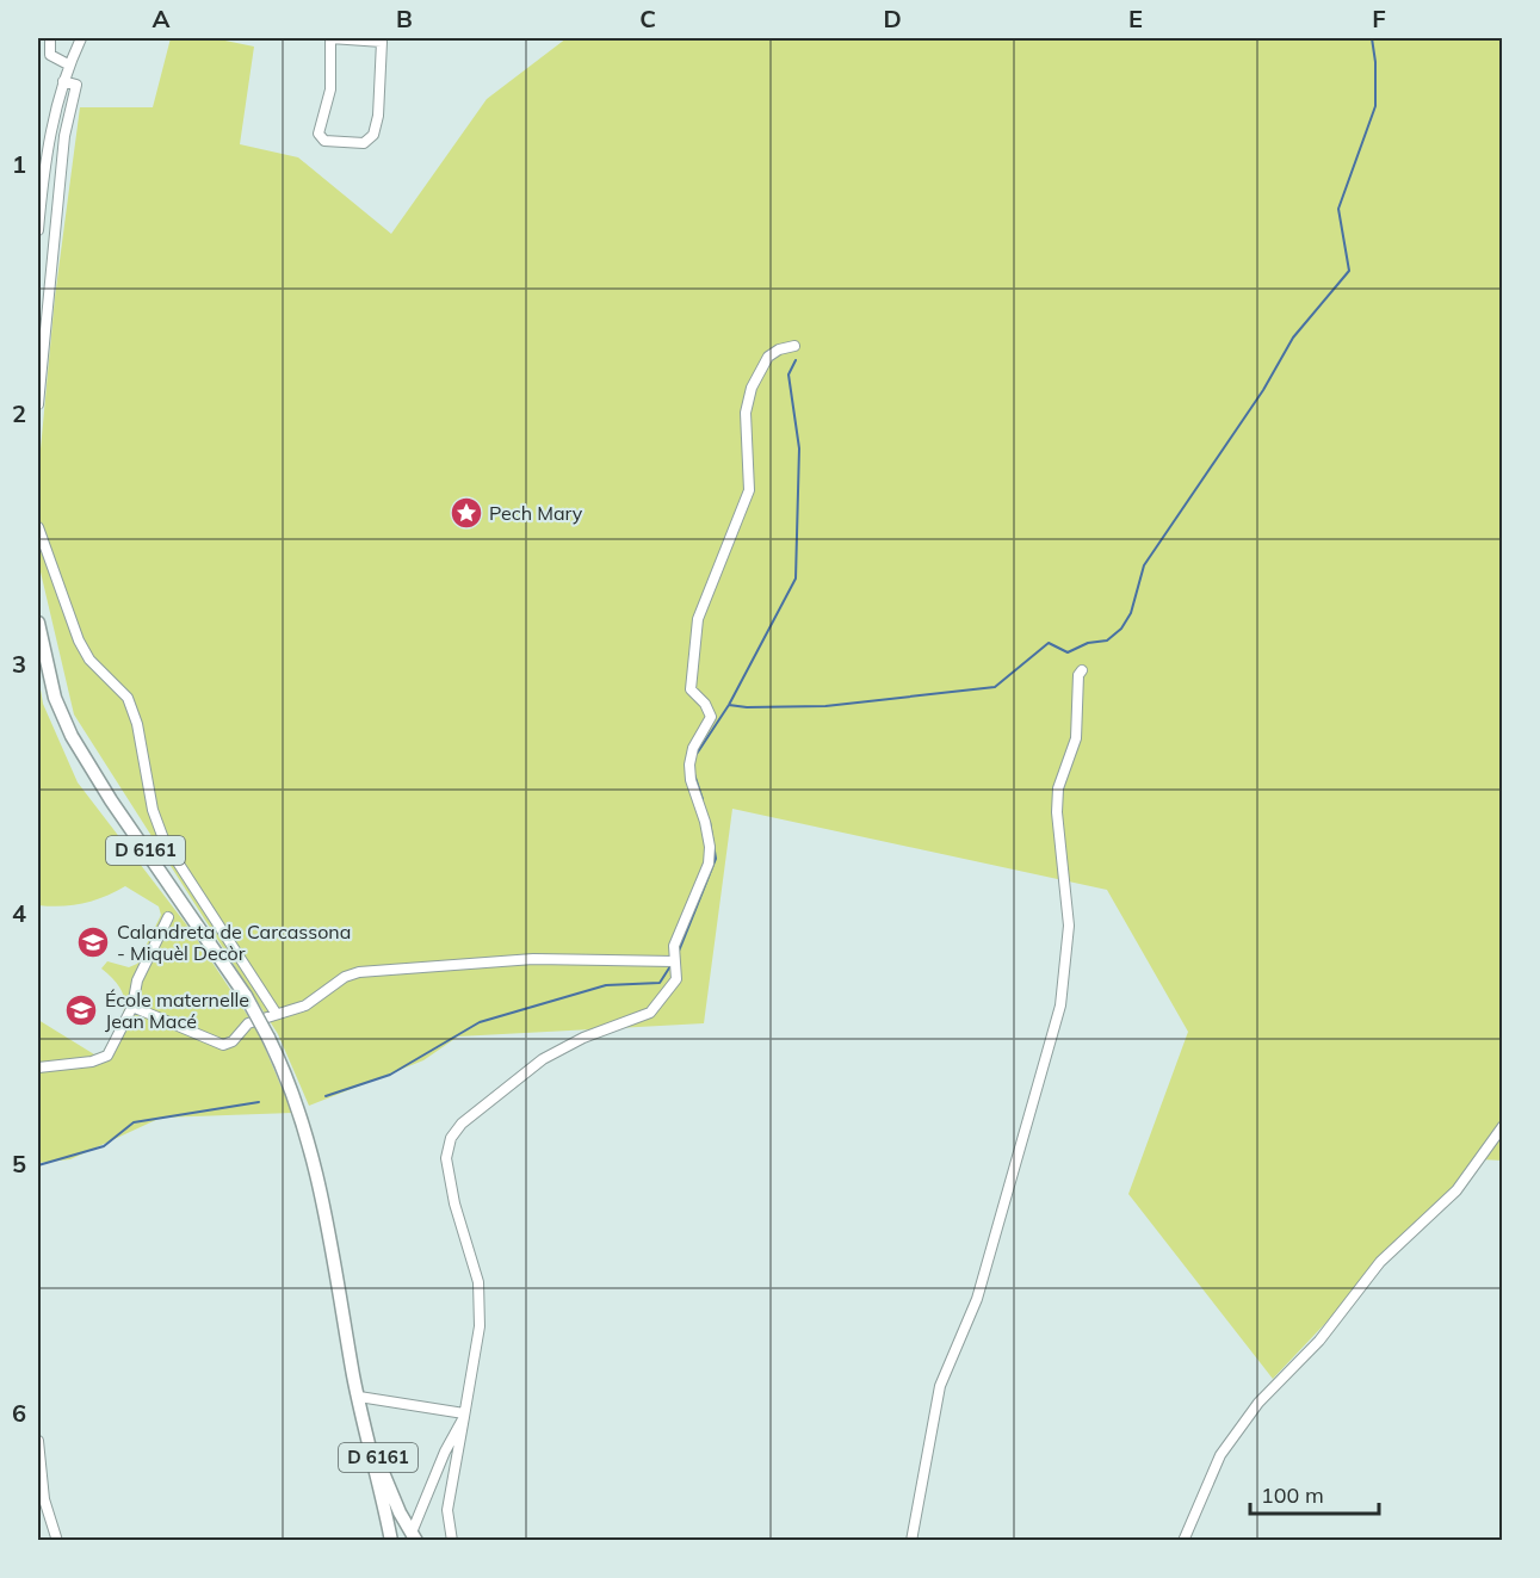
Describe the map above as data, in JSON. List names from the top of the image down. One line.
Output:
{"streets":{"main road":["D 6161"]},"places":{"place":["Pech Mary"],"school or university":["Calandreta de Carcassona - Miquèl Decòr","École maternelle Jean Macé"]},"scale_bar":"100 m","grid":{"columns":["A","B","C","D","E","F"],"rows":["1","2","3","4","5","6"]}}
